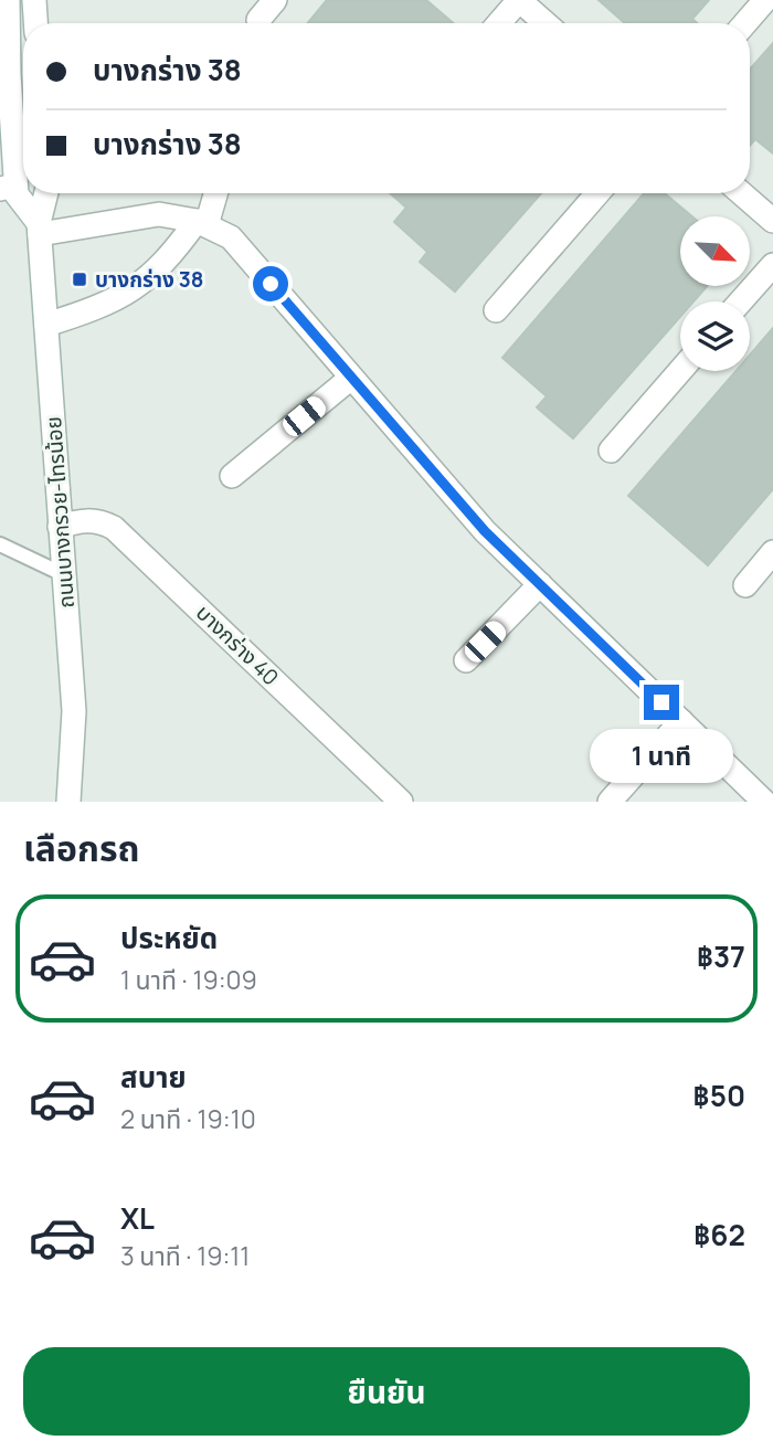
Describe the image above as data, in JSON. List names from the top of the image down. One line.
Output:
{"streets":{"street":["ถนนบางกรวย-ไทรน้อย","บางกร่าง 40"]},"crossings":[["ถนนบางกรวย-ไทรน้อย","บางกร่าง 40"]],"places":{"transit":["บางกร่าง 38"]},"north":"bottom right","page":{"banner":["บางกร่าง 38","บางกร่าง 38"],"bubble":"1 นาที","heading":"เลือกรถ","list":[{"name":"ประหยัด","note":"1 นาที · 19:09","value":"฿37"},{"name":"สบาย","note":"2 นาที · 19:10","value":"฿50"},{"name":"XL","note":"3 นาที · 19:11","value":"฿62"}],"buttons":"ยืนยัน"}}
